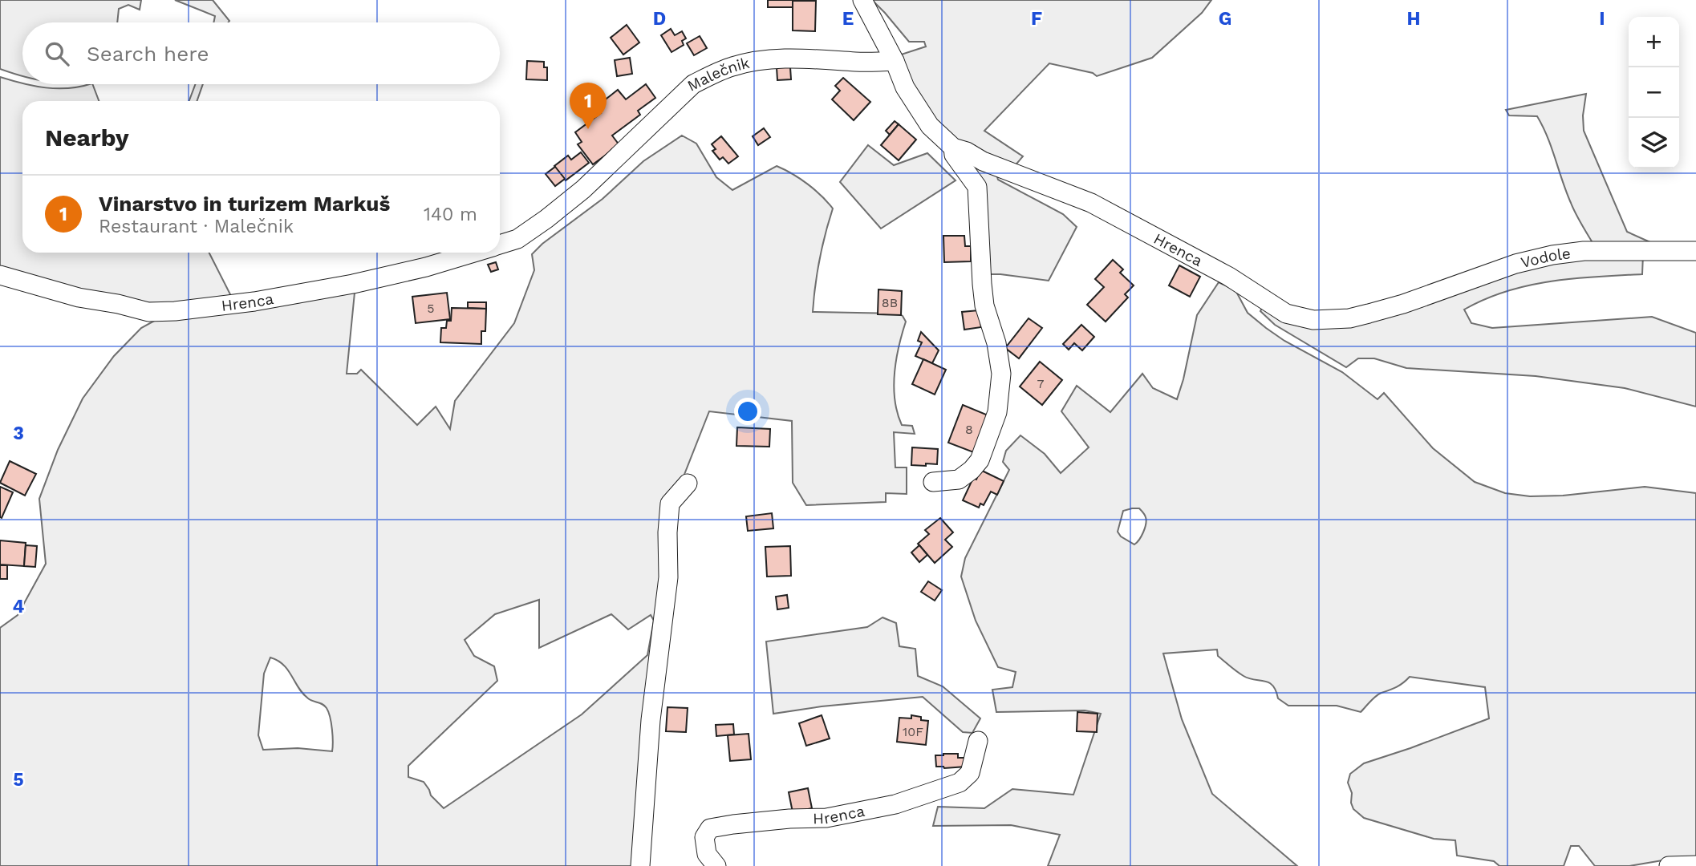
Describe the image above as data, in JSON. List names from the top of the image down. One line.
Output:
{"streets":{"street":["Malečnik","Hrenca","Vodole"]},"crossings":[["Malečnik","Hrenca"],["Hrenca","Vodole"]],"house_numbers":["8B","5","7","8","10F"],"page":{"map_buttons":["+","−"],"search":"Search here","pins":"1","heading":"Nearby","list":[{"mark":"1","name":"Vinarstvo in turizem Markuš","note":"Restaurant · Malečnik","value":"140 m"}]},"grid":{"columns":["D","E","F","G","H","I"],"rows":["3","4","5"]}}
